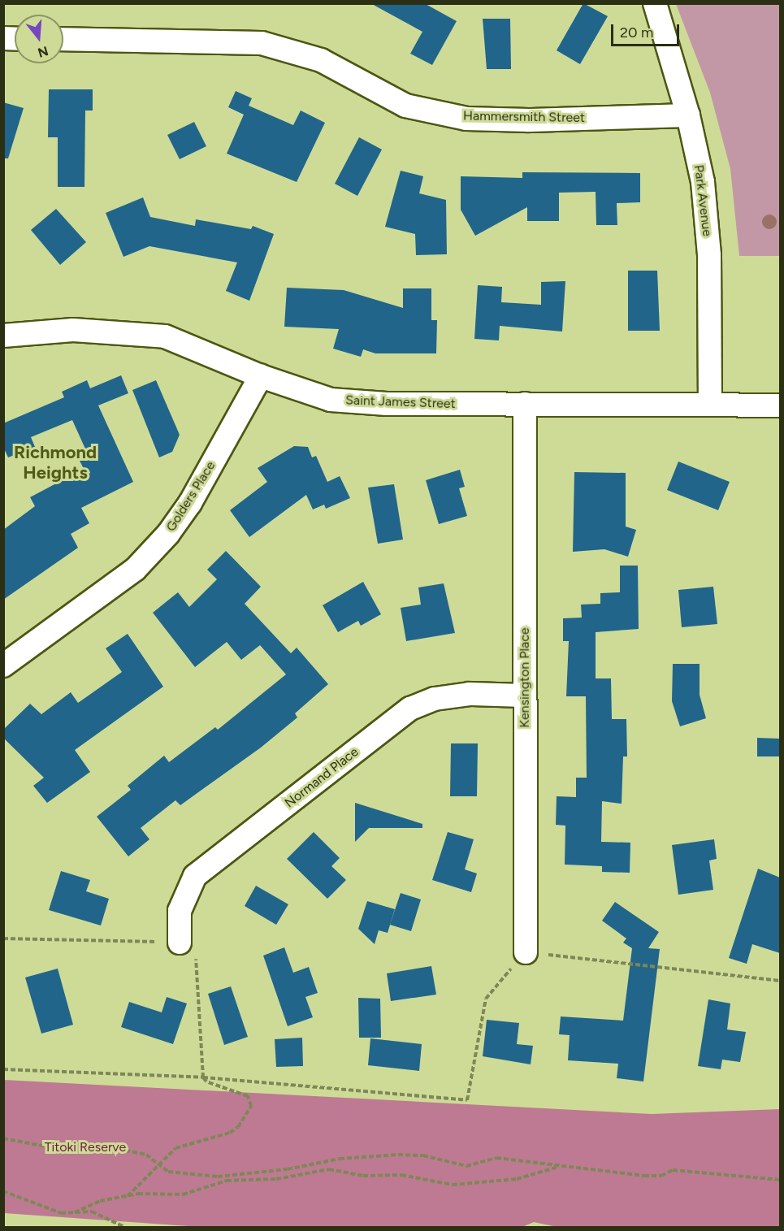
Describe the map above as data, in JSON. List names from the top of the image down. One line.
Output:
{"streets":{"street":["Hammersmith Street","Park Avenue","Saint James Street","Golders Place","Kensington Place","Normand Place"]},"crossings":[["Hammersmith Street","Park Avenue"],["Park Avenue","Saint James Street"],["Saint James Street","Golders Place"],["Saint James Street","Kensington Place"],["Kensington Place","Normand Place"]],"districts":["Richmond Heights"],"parks":["Titoki Reserve"],"scale_bar":"20 m","north":"bottom"}
